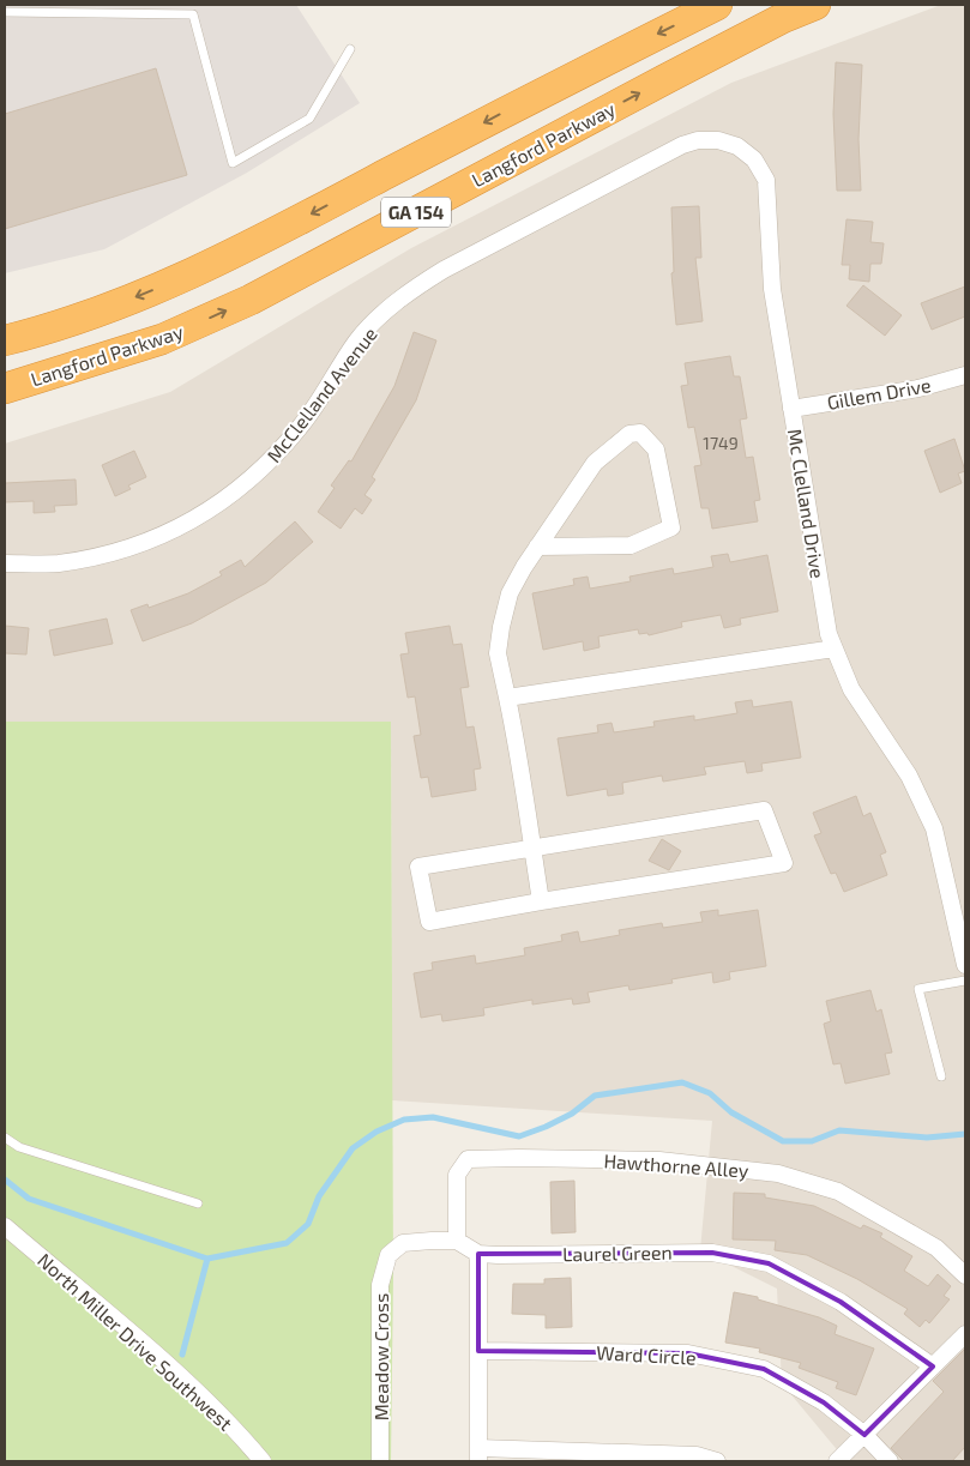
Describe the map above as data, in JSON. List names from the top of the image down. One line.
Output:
{"streets":{"highway":["Langford Parkway","GA 154"],"street":["Gillem Drive","McClelland Avenue","Mc Clelland Drive","Hawthorne Alley","Laurel Green","North Miller Drive Southwest","Ward Circle","Meadow Cross"]},"crossings":[["Gillem Drive","Mc Clelland Drive"],["McClelland Avenue","Mc Clelland Drive"],["Hawthorne Alley","Meadow Cross"]],"house_numbers":["1749"]}
